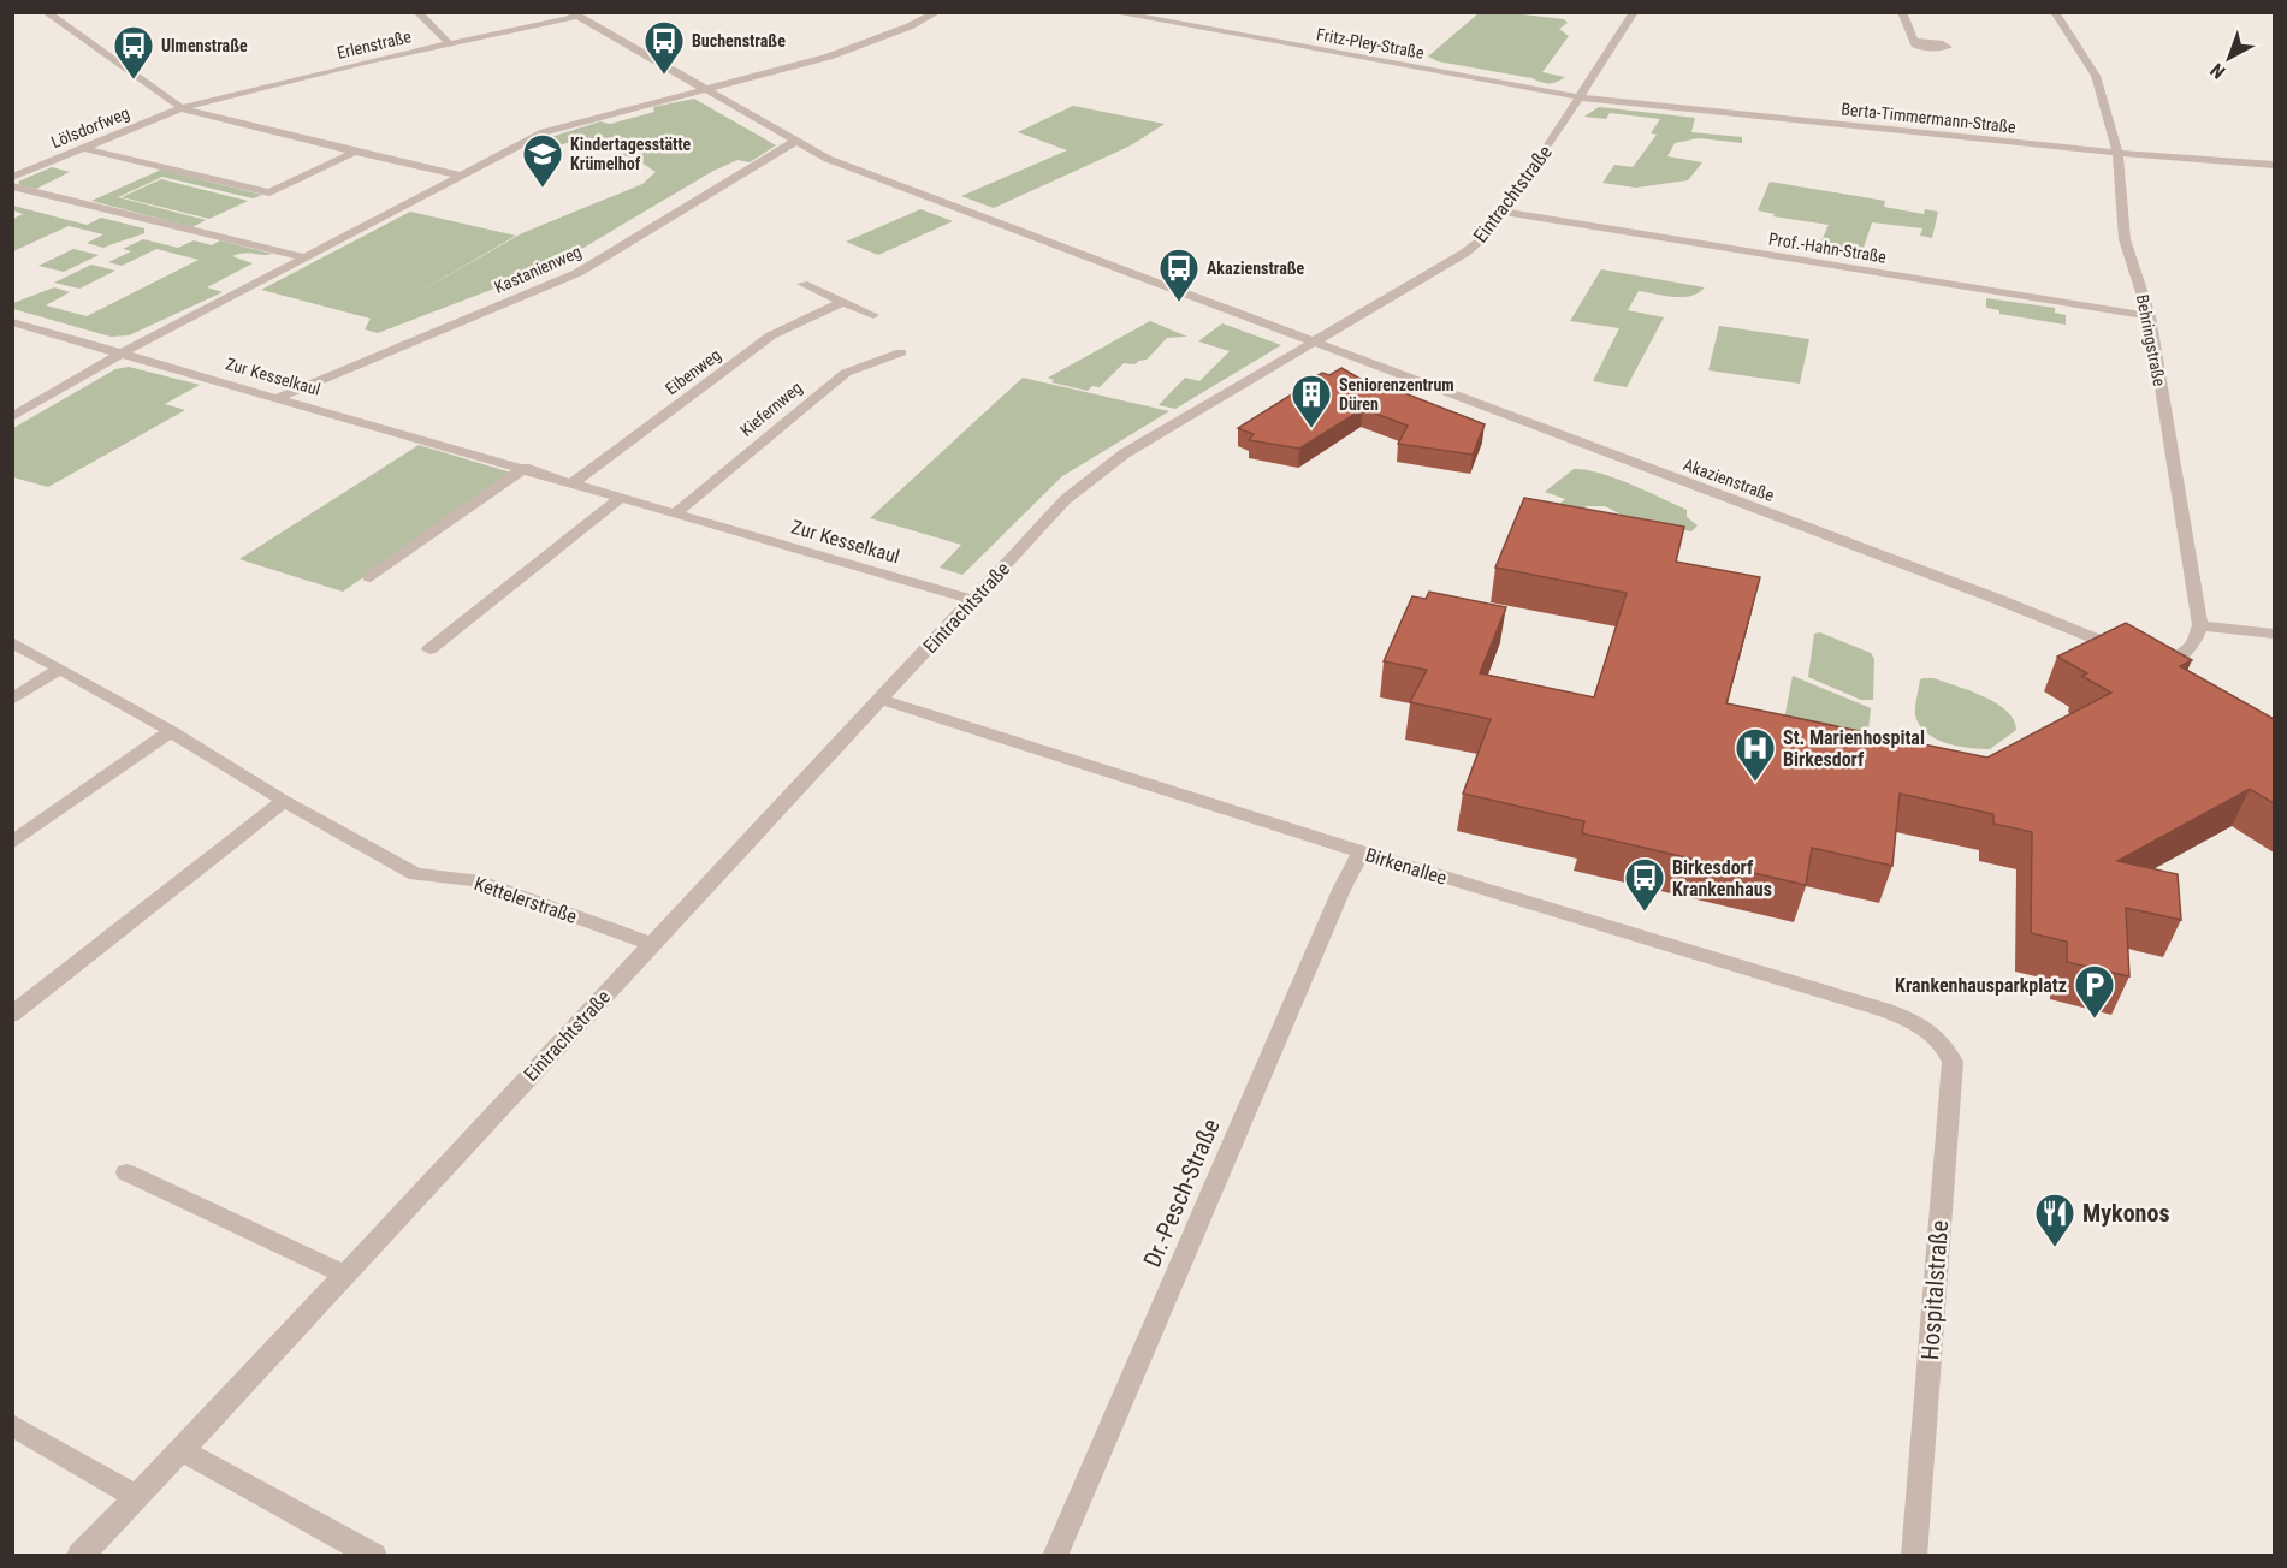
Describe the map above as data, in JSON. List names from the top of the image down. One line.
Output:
{"streets":{"street":["Fritz-Pley-Straße","Erlenstraße","Berta-Timmermann-Straße","Lölsdorfweg","Eintrachtstraße","Prof.-Hahn-Straße","Kastanienweg","Behringstraße","Eibenweg","Zur Kesselkaul","Kiefernweg","Akazienstraße","Birkenallee","Kettelerstraße","Dr.-Pesch-Straße","Hospitalstraße"]},"crossings":[["Fritz-Pley-Straße","Berta-Timmermann-Straße"],["Fritz-Pley-Straße","Eintrachtstraße"],["Erlenstraße","Lölsdorfweg"],["Erlenstraße","Akazienstraße"],["Berta-Timmermann-Straße","Eintrachtstraße"],["Berta-Timmermann-Straße","Behringstraße"],["Eintrachtstraße","Prof.-Hahn-Straße"],["Eintrachtstraße","Zur Kesselkaul"],["Eintrachtstraße","Akazienstraße"],["Eintrachtstraße","Birkenallee"],["Eintrachtstraße","Kettelerstraße"],["Prof.-Hahn-Straße","Behringstraße"],["Kastanienweg","Zur Kesselkaul"],["Kastanienweg","Akazienstraße"],["Eibenweg","Zur Kesselkaul"],["Zur Kesselkaul","Kiefernweg"],["Birkenallee","Dr.-Pesch-Straße"],["Birkenallee","Hospitalstraße"]],"places":{"bus stop":["Buchenstraße","Ulmenstraße","Akazienstraße","Birkesdorf Krankenhaus"],"school or university":["Kindertagesstätte Krümelhof"],"building":["Seniorenzentrum Düren"],"hospital":["St. Marienhospital Birkesdorf"],"parking":["Krankenhausparkplatz"],"restaurant":["Mykonos"]},"north":"bottom left"}
